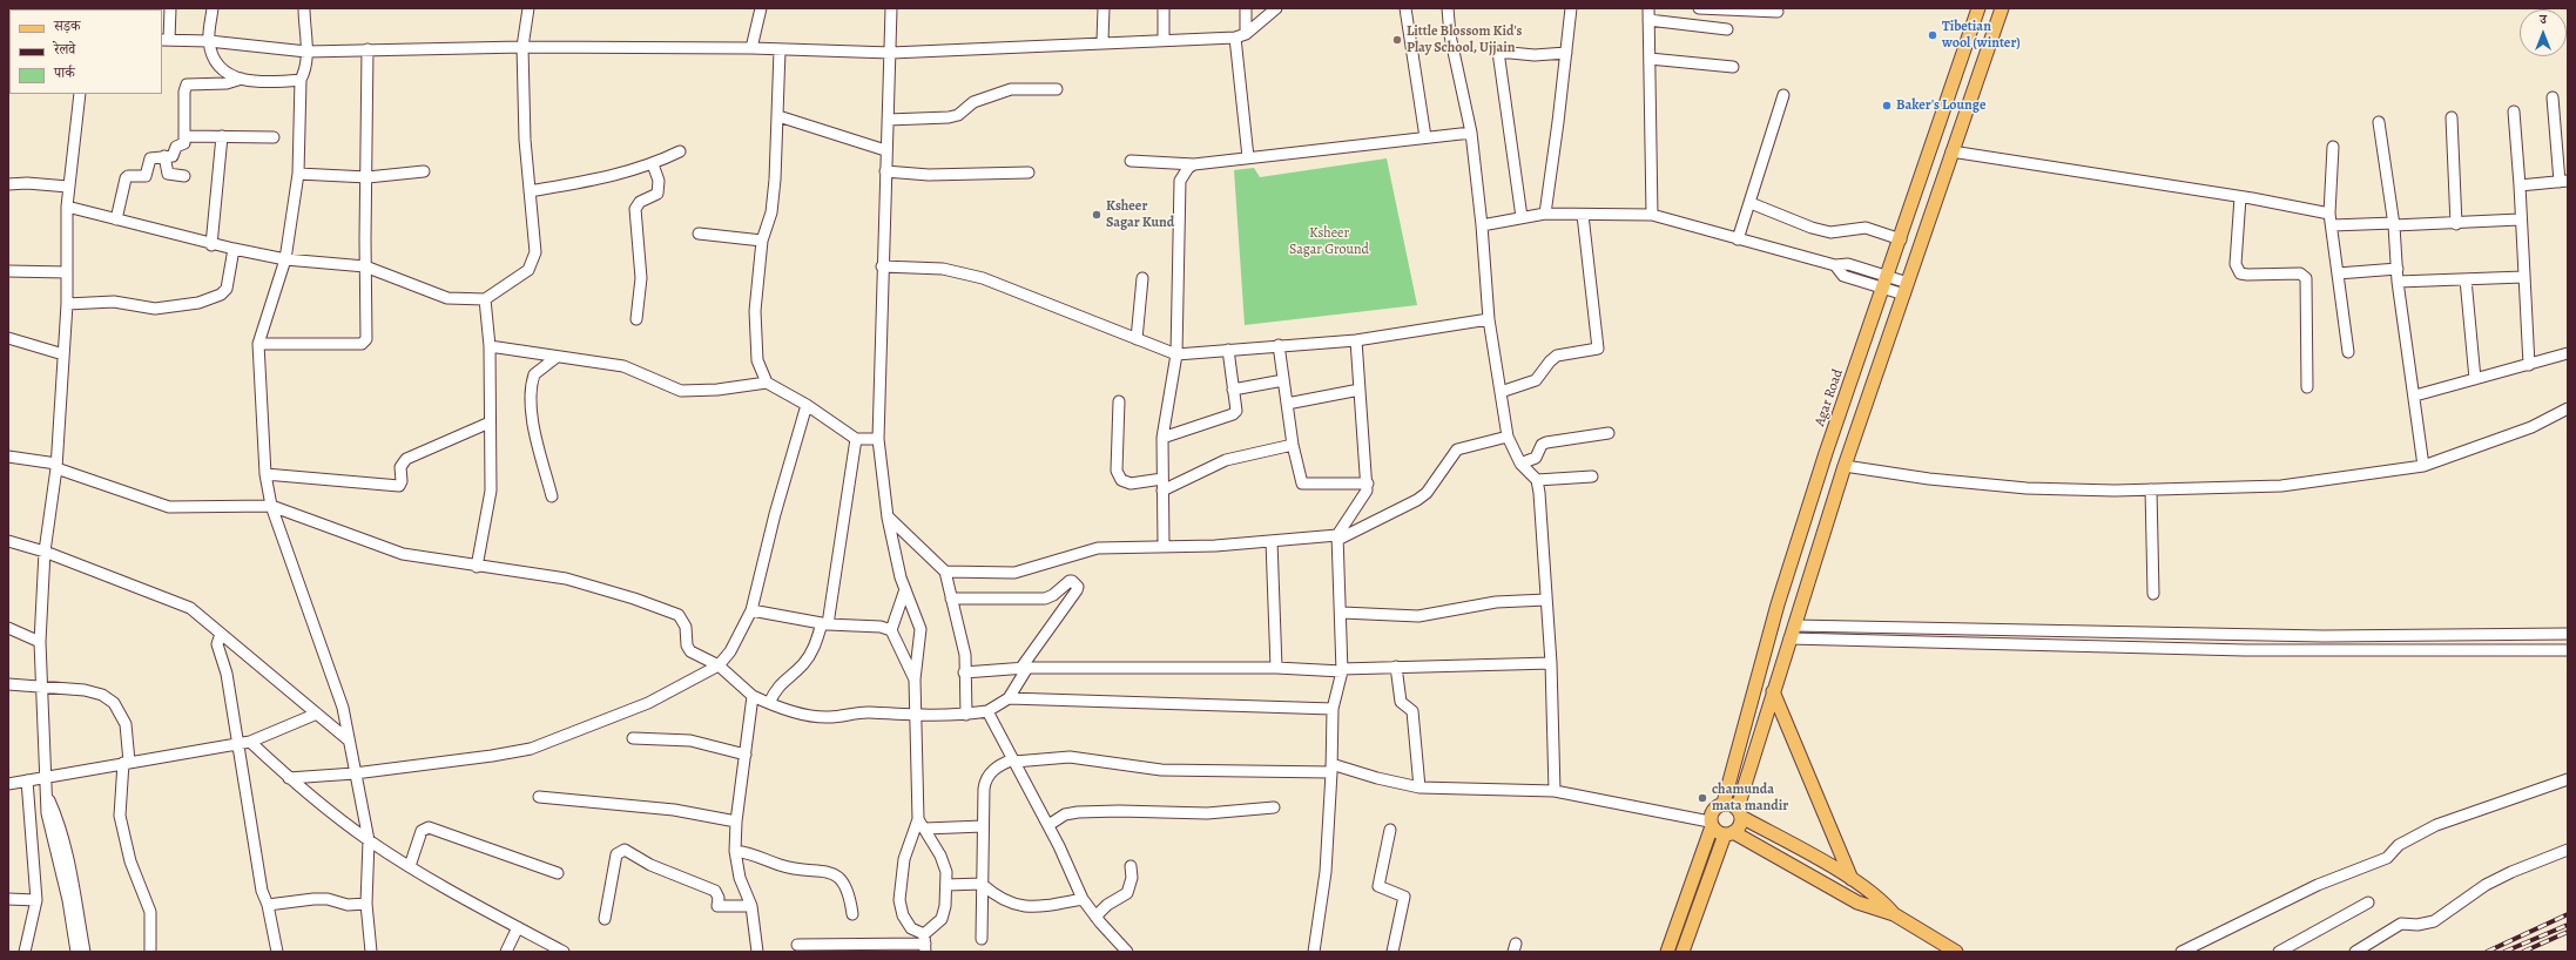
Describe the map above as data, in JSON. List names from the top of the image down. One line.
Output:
{"streets":{"main road":["Agar Road"]},"parks":["Ksheer Sagar Ground"],"places":["Tibetian wool (winter)","Little Blossom Kid's Play School, Ujjain","Baker's Lounge","Ksheer Sagar Kund","chamunda mata mandir"],"legend":["सड़क","रेलवे","पार्क"],"north":"top"}
